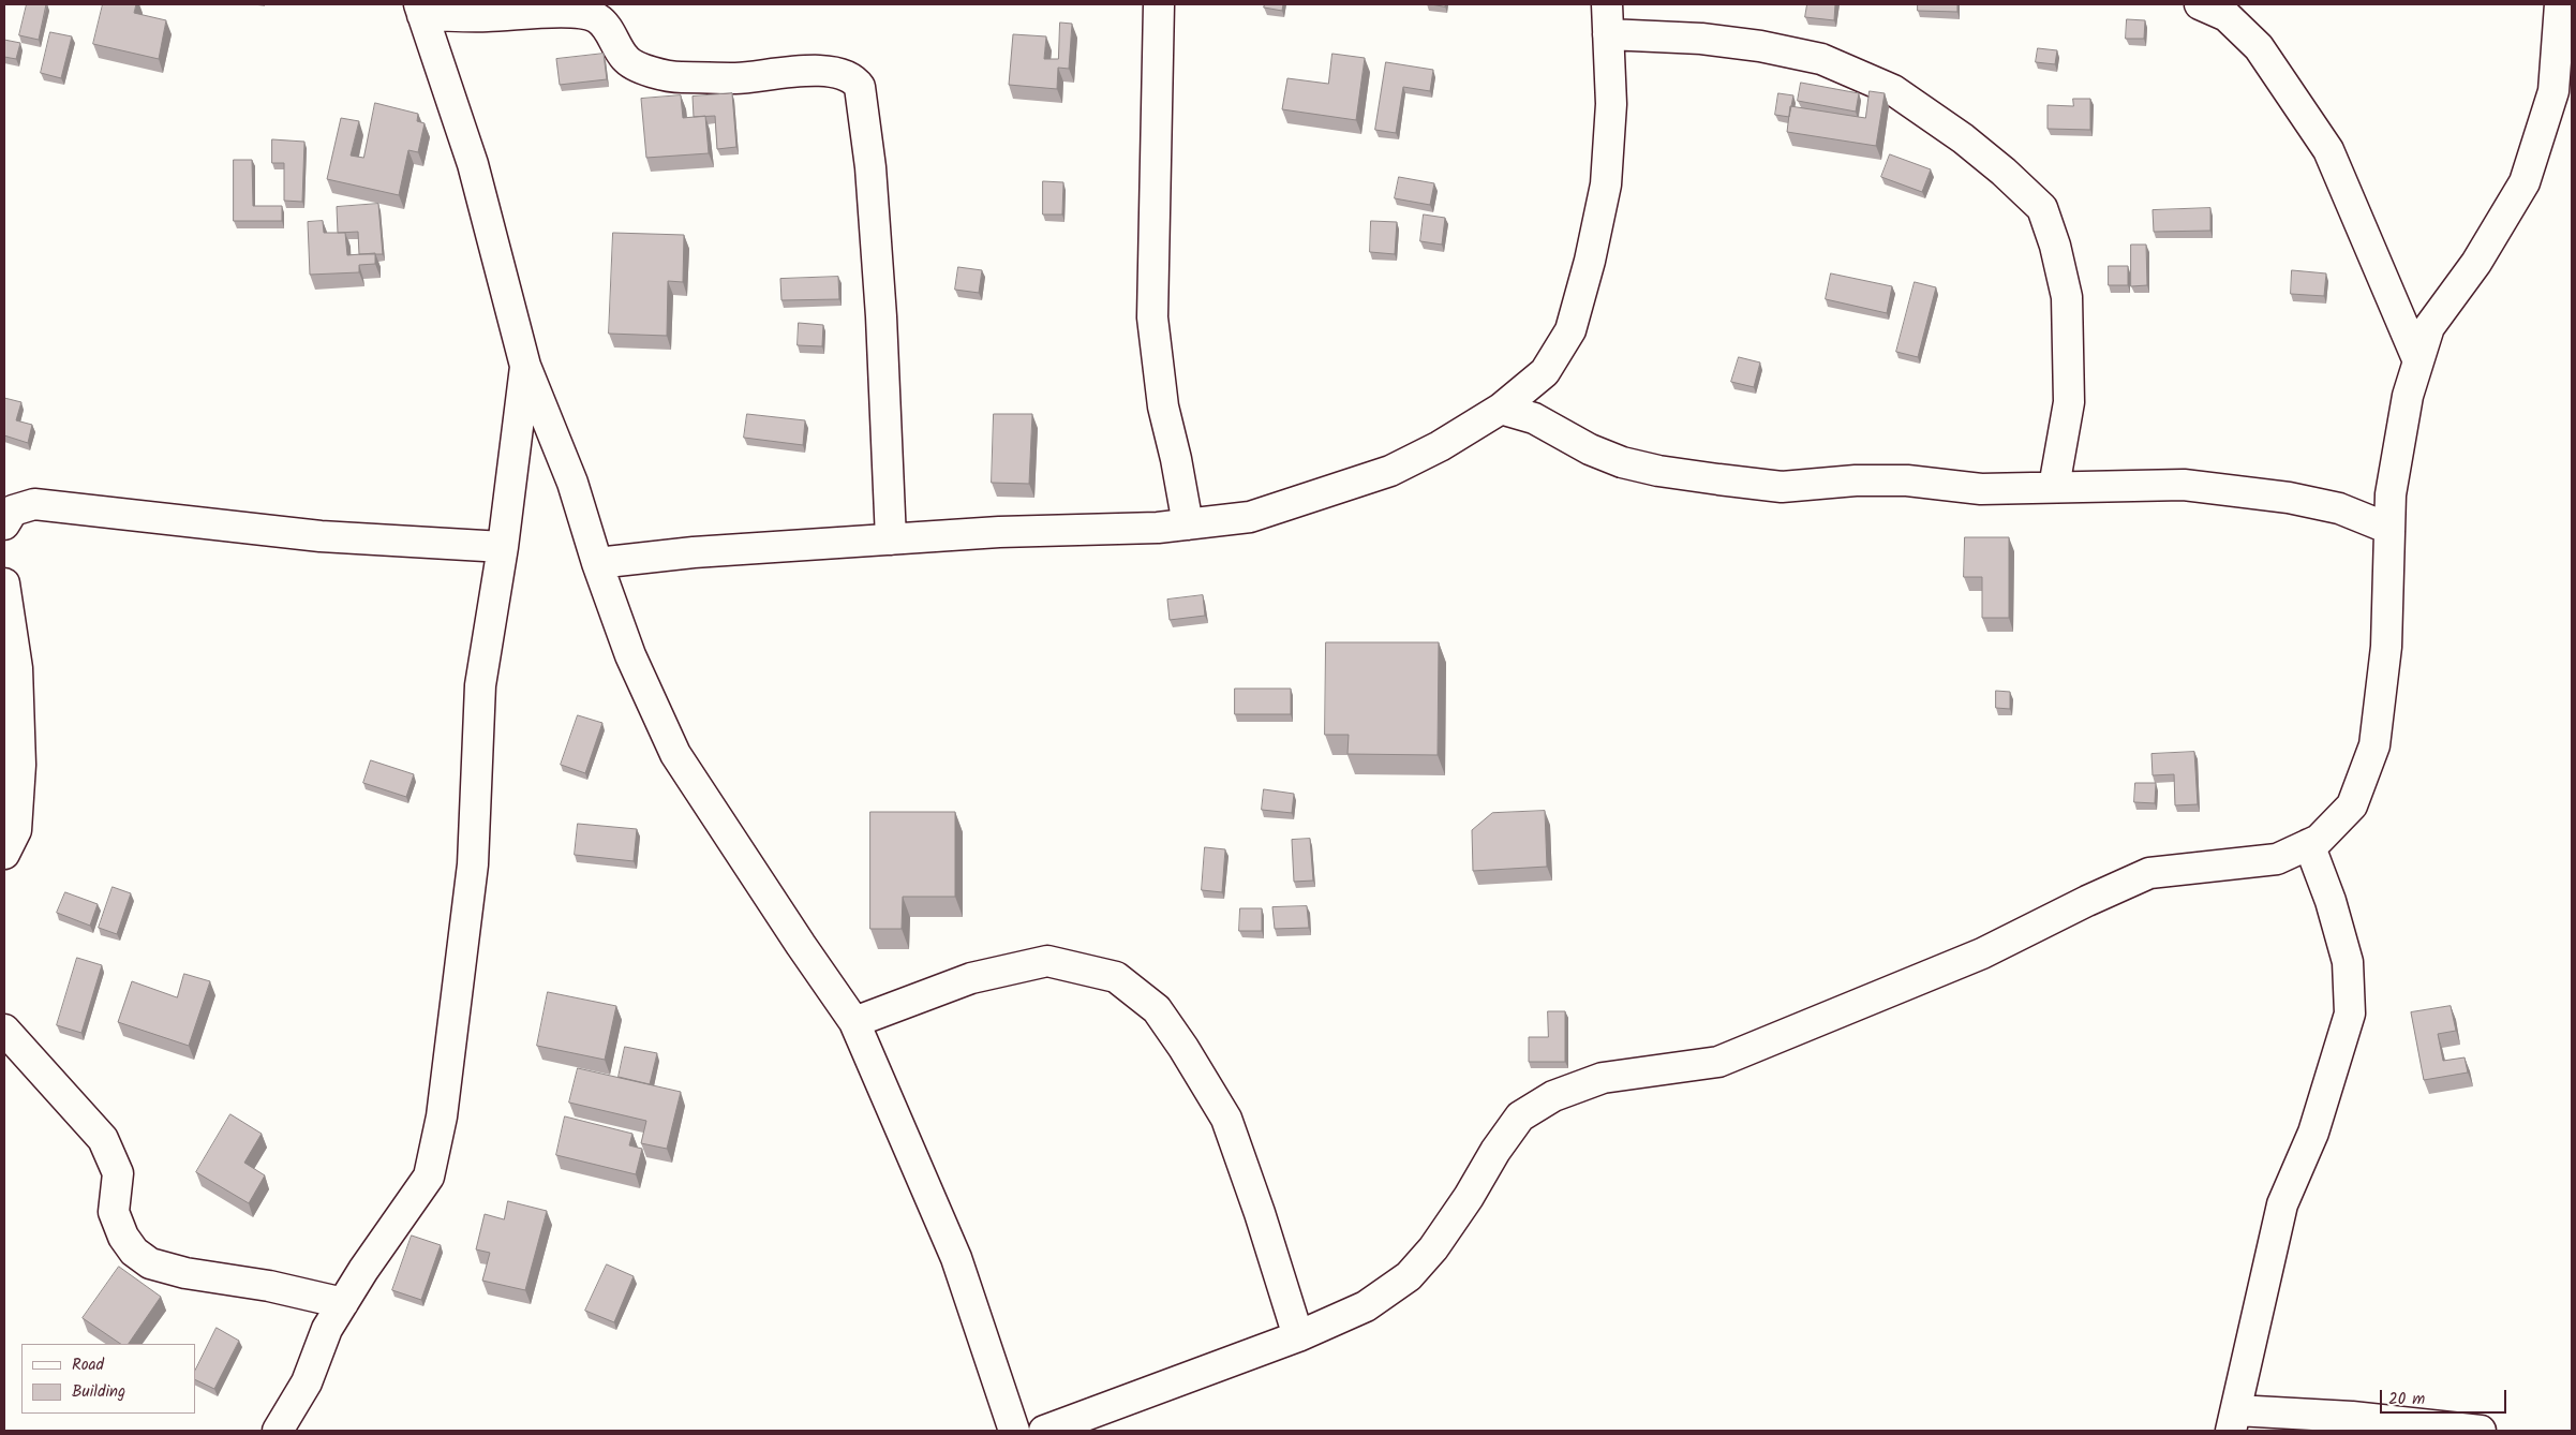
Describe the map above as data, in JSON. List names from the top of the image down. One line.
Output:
{"legend":["Road","Building"],"scale_bar":"20 m"}
